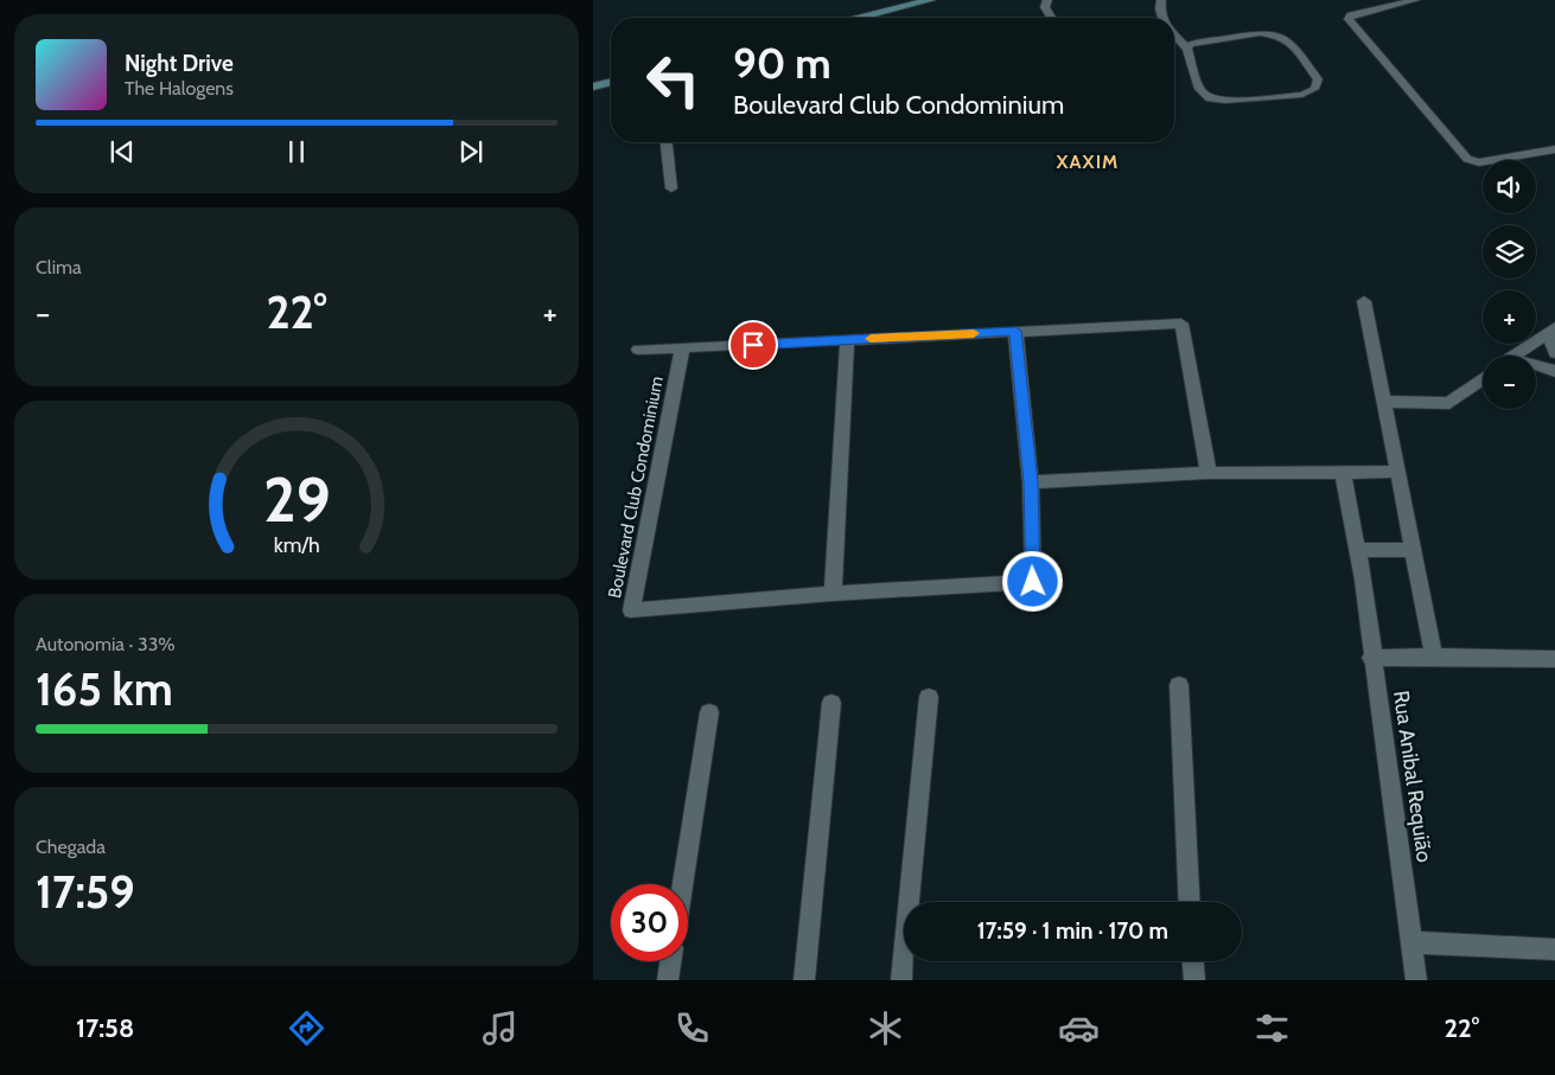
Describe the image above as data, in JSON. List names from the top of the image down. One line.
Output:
{"streets":{"street":["Boulevard Club Condominium","Rua Anibal Requião"]},"districts":["XAXIM"],"page":{"turn":["90 m","Boulevard Club Condominium"],"song":["Night Drive","The Halogens"],"map_buttons":["+","−"],"tile":["Clima",["Autonomia · 33%","165 km"],["Chegada","17:59"]],"heat":["−","22°","+"],"limit":"30","trip":"17:59 · 1 min · 170 m","tabs":["17:58","22°"],"gauge":["29","km/h"]}}
